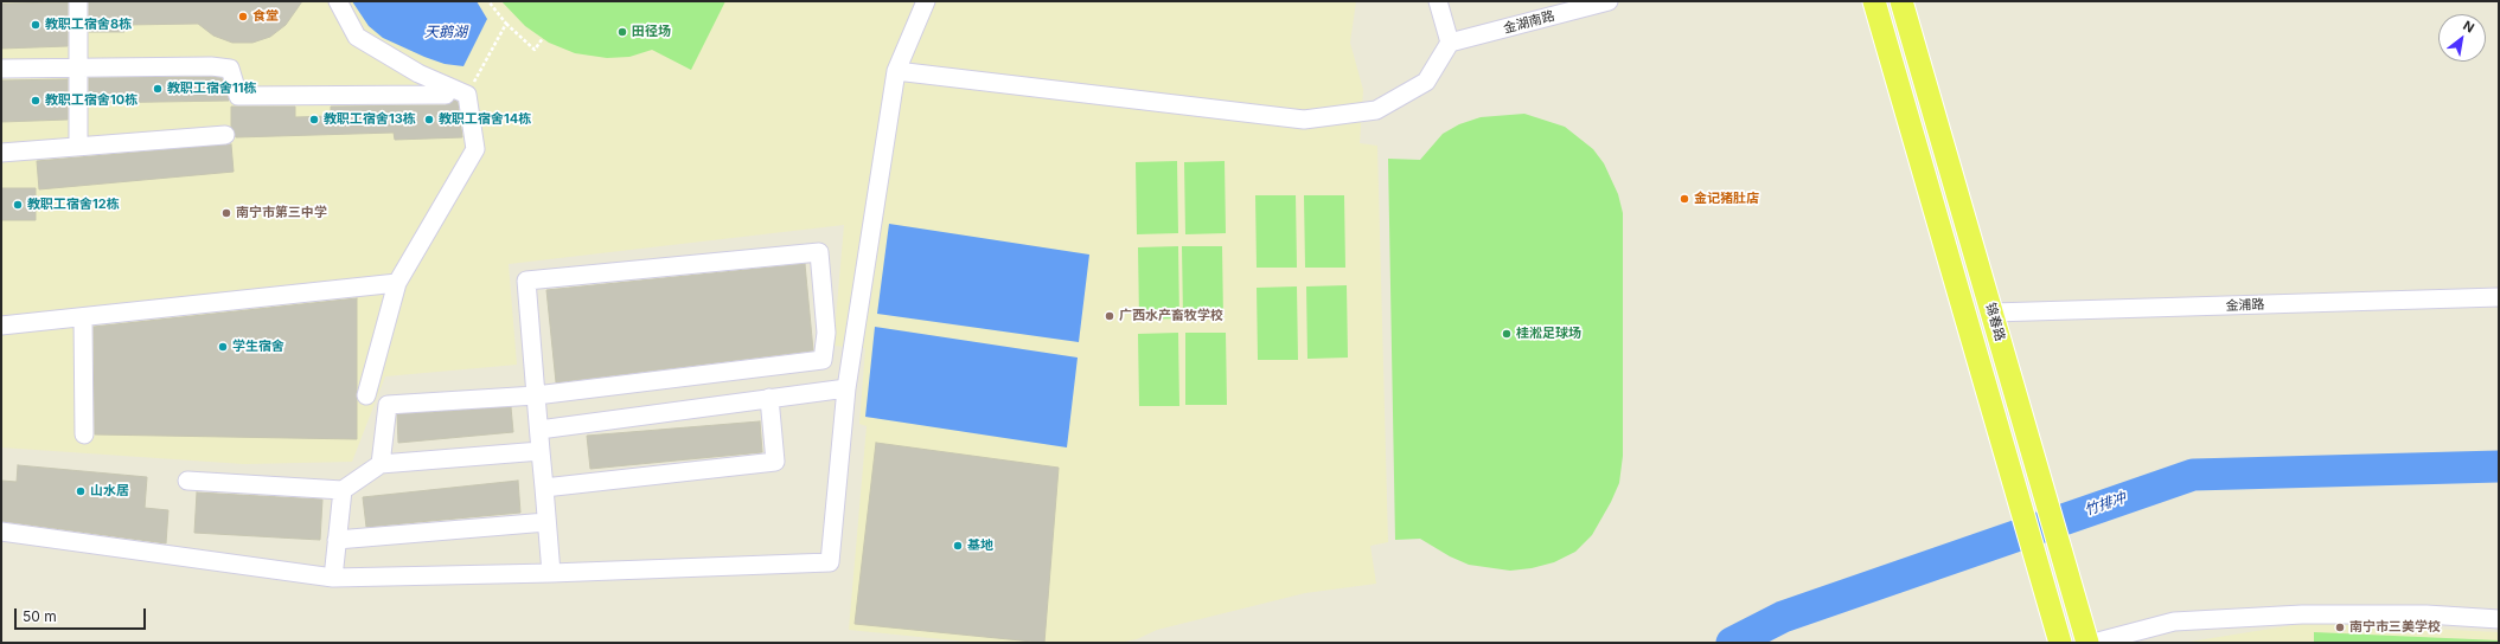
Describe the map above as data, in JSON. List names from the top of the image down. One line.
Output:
{"streets":{"main road":["锦春路"],"street":["金湖南路","金浦路"]},"crossings":[["金浦路","锦春路"]],"water":["天鹅湖","竹排冲"],"places":["食堂","教职工宿舍8栋","田径场","教职工宿舍11栋","教职工宿舍10栋","教职工宿舍13栋","教职工宿舍14栋","金记猪肚店","教职工宿舍12栋","南宁市第三中学","广西水产畜牧学校","桂淞足球场","学生宿舍","山水居","基地","南宁市三美学校"],"scale_bar":"50 m","north":"top right"}
